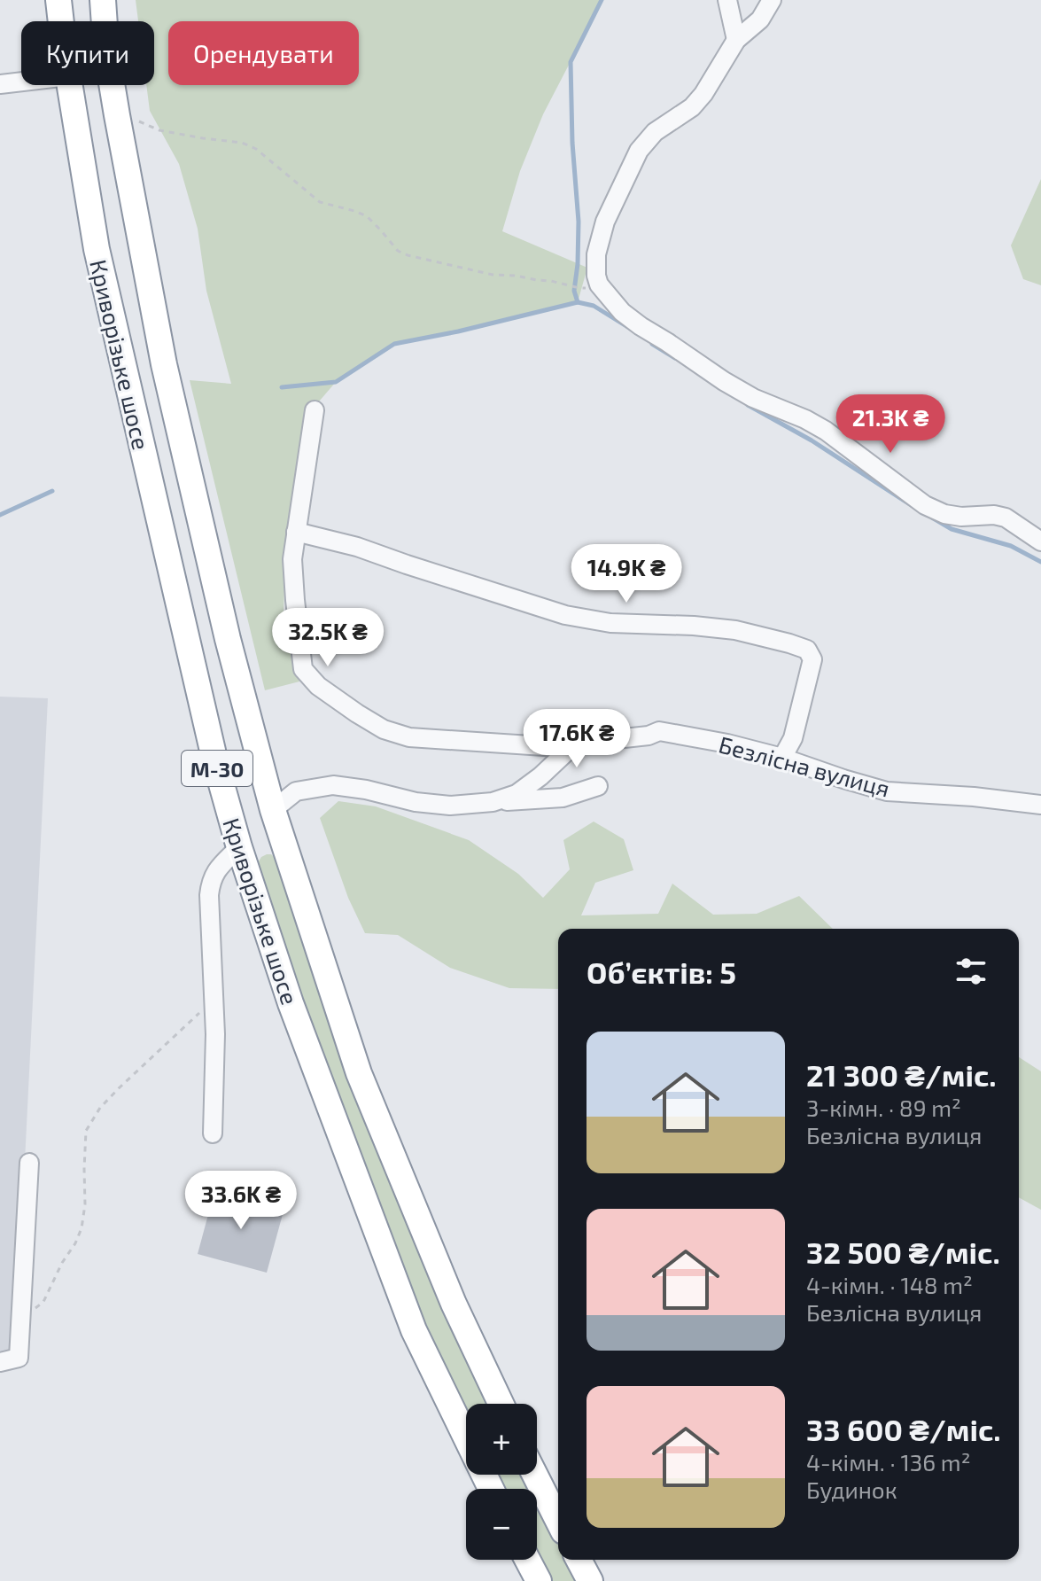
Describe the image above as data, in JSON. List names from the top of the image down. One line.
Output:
{"streets":{"highway":["Криворізьке шосе","М-30"],"street":["Безлісна вулиця"]},"page":{"chip":["Купити","Орендувати"],"price":["21.3K ₴","14.9K ₴","32.5K ₴","17.6K ₴","33.6K ₴"],"heading":"Об’єктів: 5","list":[{"name":"21 300 ₴/міс.","note":"3-кімн. · 89 m² · Безлісна вулиця"},{"name":"32 500 ₴/міс.","note":"4-кімн. · 148 m² · Безлісна вулиця"},{"name":"33 600 ₴/міс.","note":"4-кімн. · 136 m² · Будинок"}],"map_buttons":["+","−"]}}
